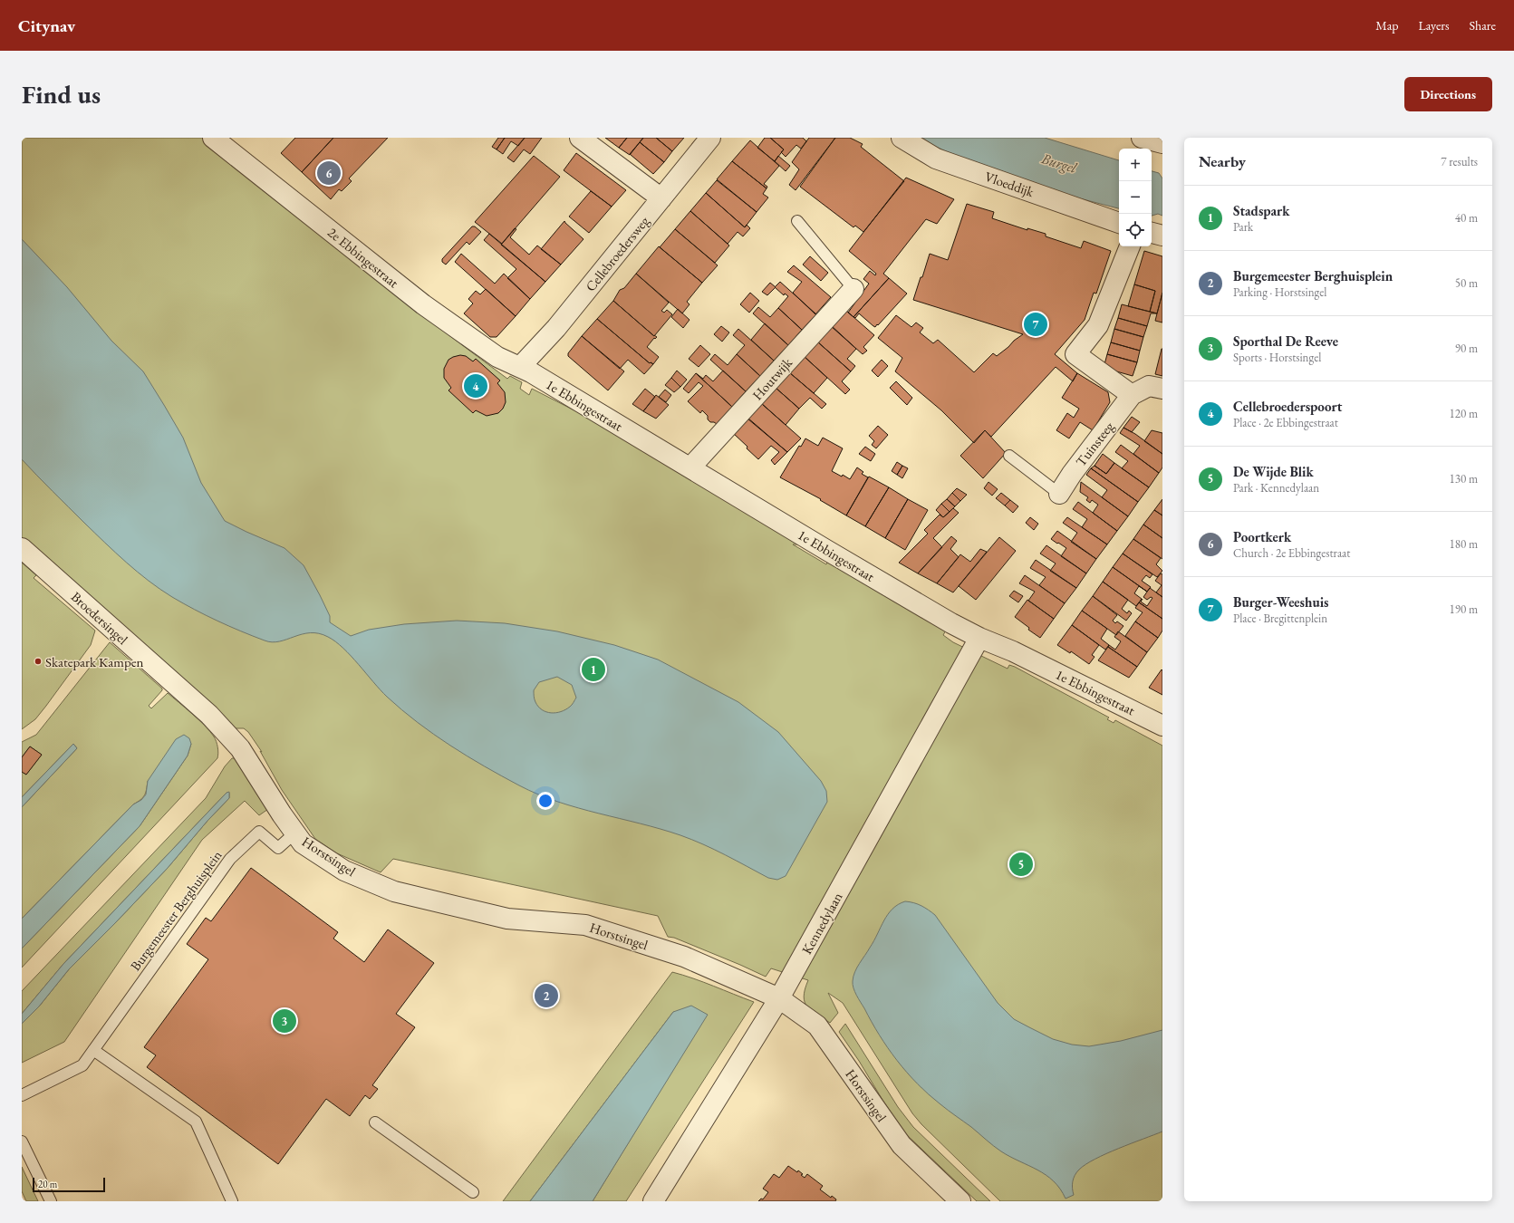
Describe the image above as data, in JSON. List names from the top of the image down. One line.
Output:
{"streets":{"street":["Vloeddijk","Cellebroedersweg","2e Ebbingestraat","Houtwijk","1e Ebbingestraat","Tuinsteeg","Broedersingel","Horstsingel","Kennedylaan"],"lane":["Burgemeester Berghuisplein"]},"crossings":[["Cellebroedersweg","2e Ebbingestraat"],["Cellebroedersweg","1e Ebbingestraat"],["2e Ebbingestraat","1e Ebbingestraat"],["Houtwijk","1e Ebbingestraat"],["1e Ebbingestraat","Kennedylaan"],["Broedersingel","Horstsingel"],["Horstsingel","Burgemeester Berghuisplein"],["Horstsingel","Kennedylaan"]],"water":["Burgel"],"places":["Skatepark Kampen"],"scale_bar":"20 m","page":{"header":"Citynav","nav":["Map","Layers","Share"],"buttons":"Directions","title":"Find us","heading":["Nearby","7 results"],"map_buttons":["+","−"],"pins":["6","7","4","1","5","2","3"],"list":[{"mark":"1","name":"Stadspark","note":"Park","value":"40 m"},{"mark":"2","name":"Burgemeester Berghuisplein","note":"Parking · Horstsingel","value":"50 m"},{"mark":"3","name":"Sporthal De Reeve","note":"Sports · Horstsingel","value":"90 m"},{"mark":"4","name":"Cellebroederspoort","note":"Place · 2e Ebbingestraat","value":"120 m"},{"mark":"5","name":"De Wijde Blik","note":"Park · Kennedylaan","value":"130 m"},{"mark":"6","name":"Poortkerk","note":"Church · 2e Ebbingestraat","value":"180 m"},{"mark":"7","name":"Burger-Weeshuis","note":"Place · Bregittenplein","value":"190 m"}],"scale":"20 m"}}
